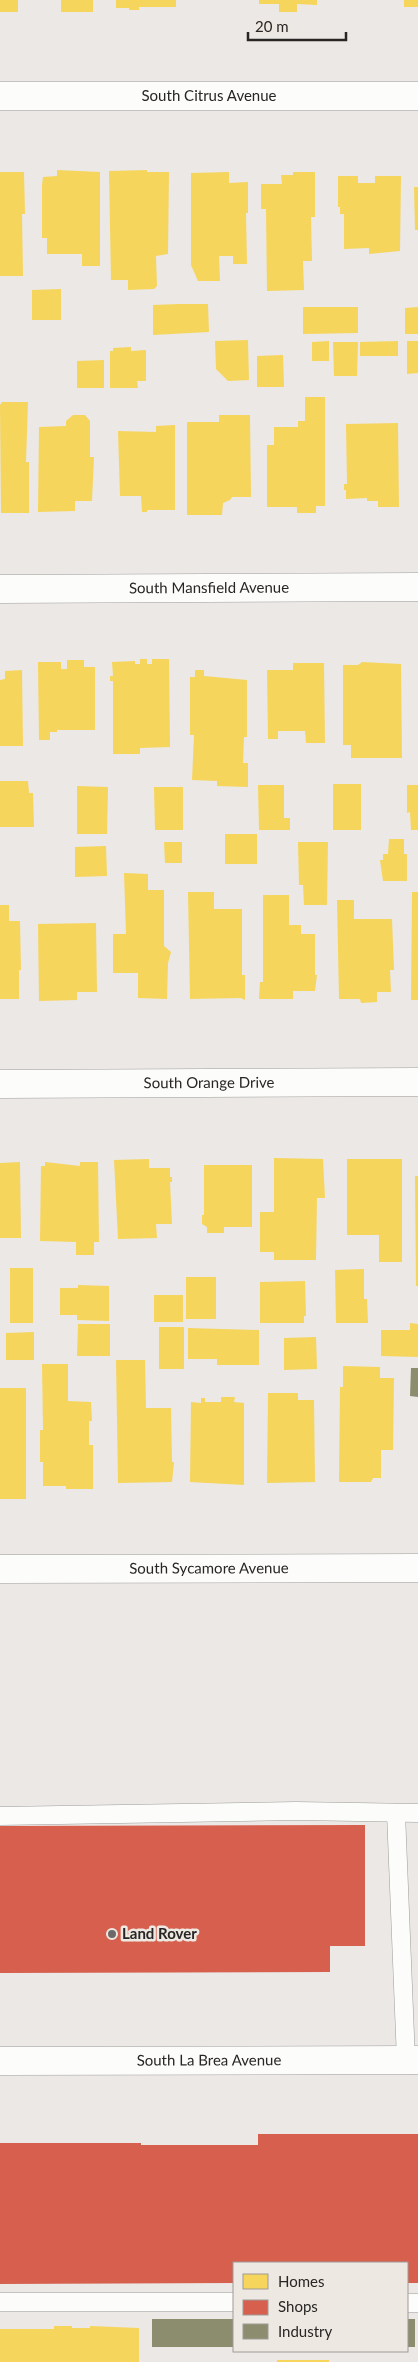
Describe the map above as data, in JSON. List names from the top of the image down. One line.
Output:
{"streets":{"street":["South Citrus Avenue","South Mansfield Avenue","South Orange Drive","South Sycamore Avenue","South La Brea Avenue"]},"places":["Land Rover"],"legend":["Homes","Shops","Industry"],"scale_bar":"20 m"}
